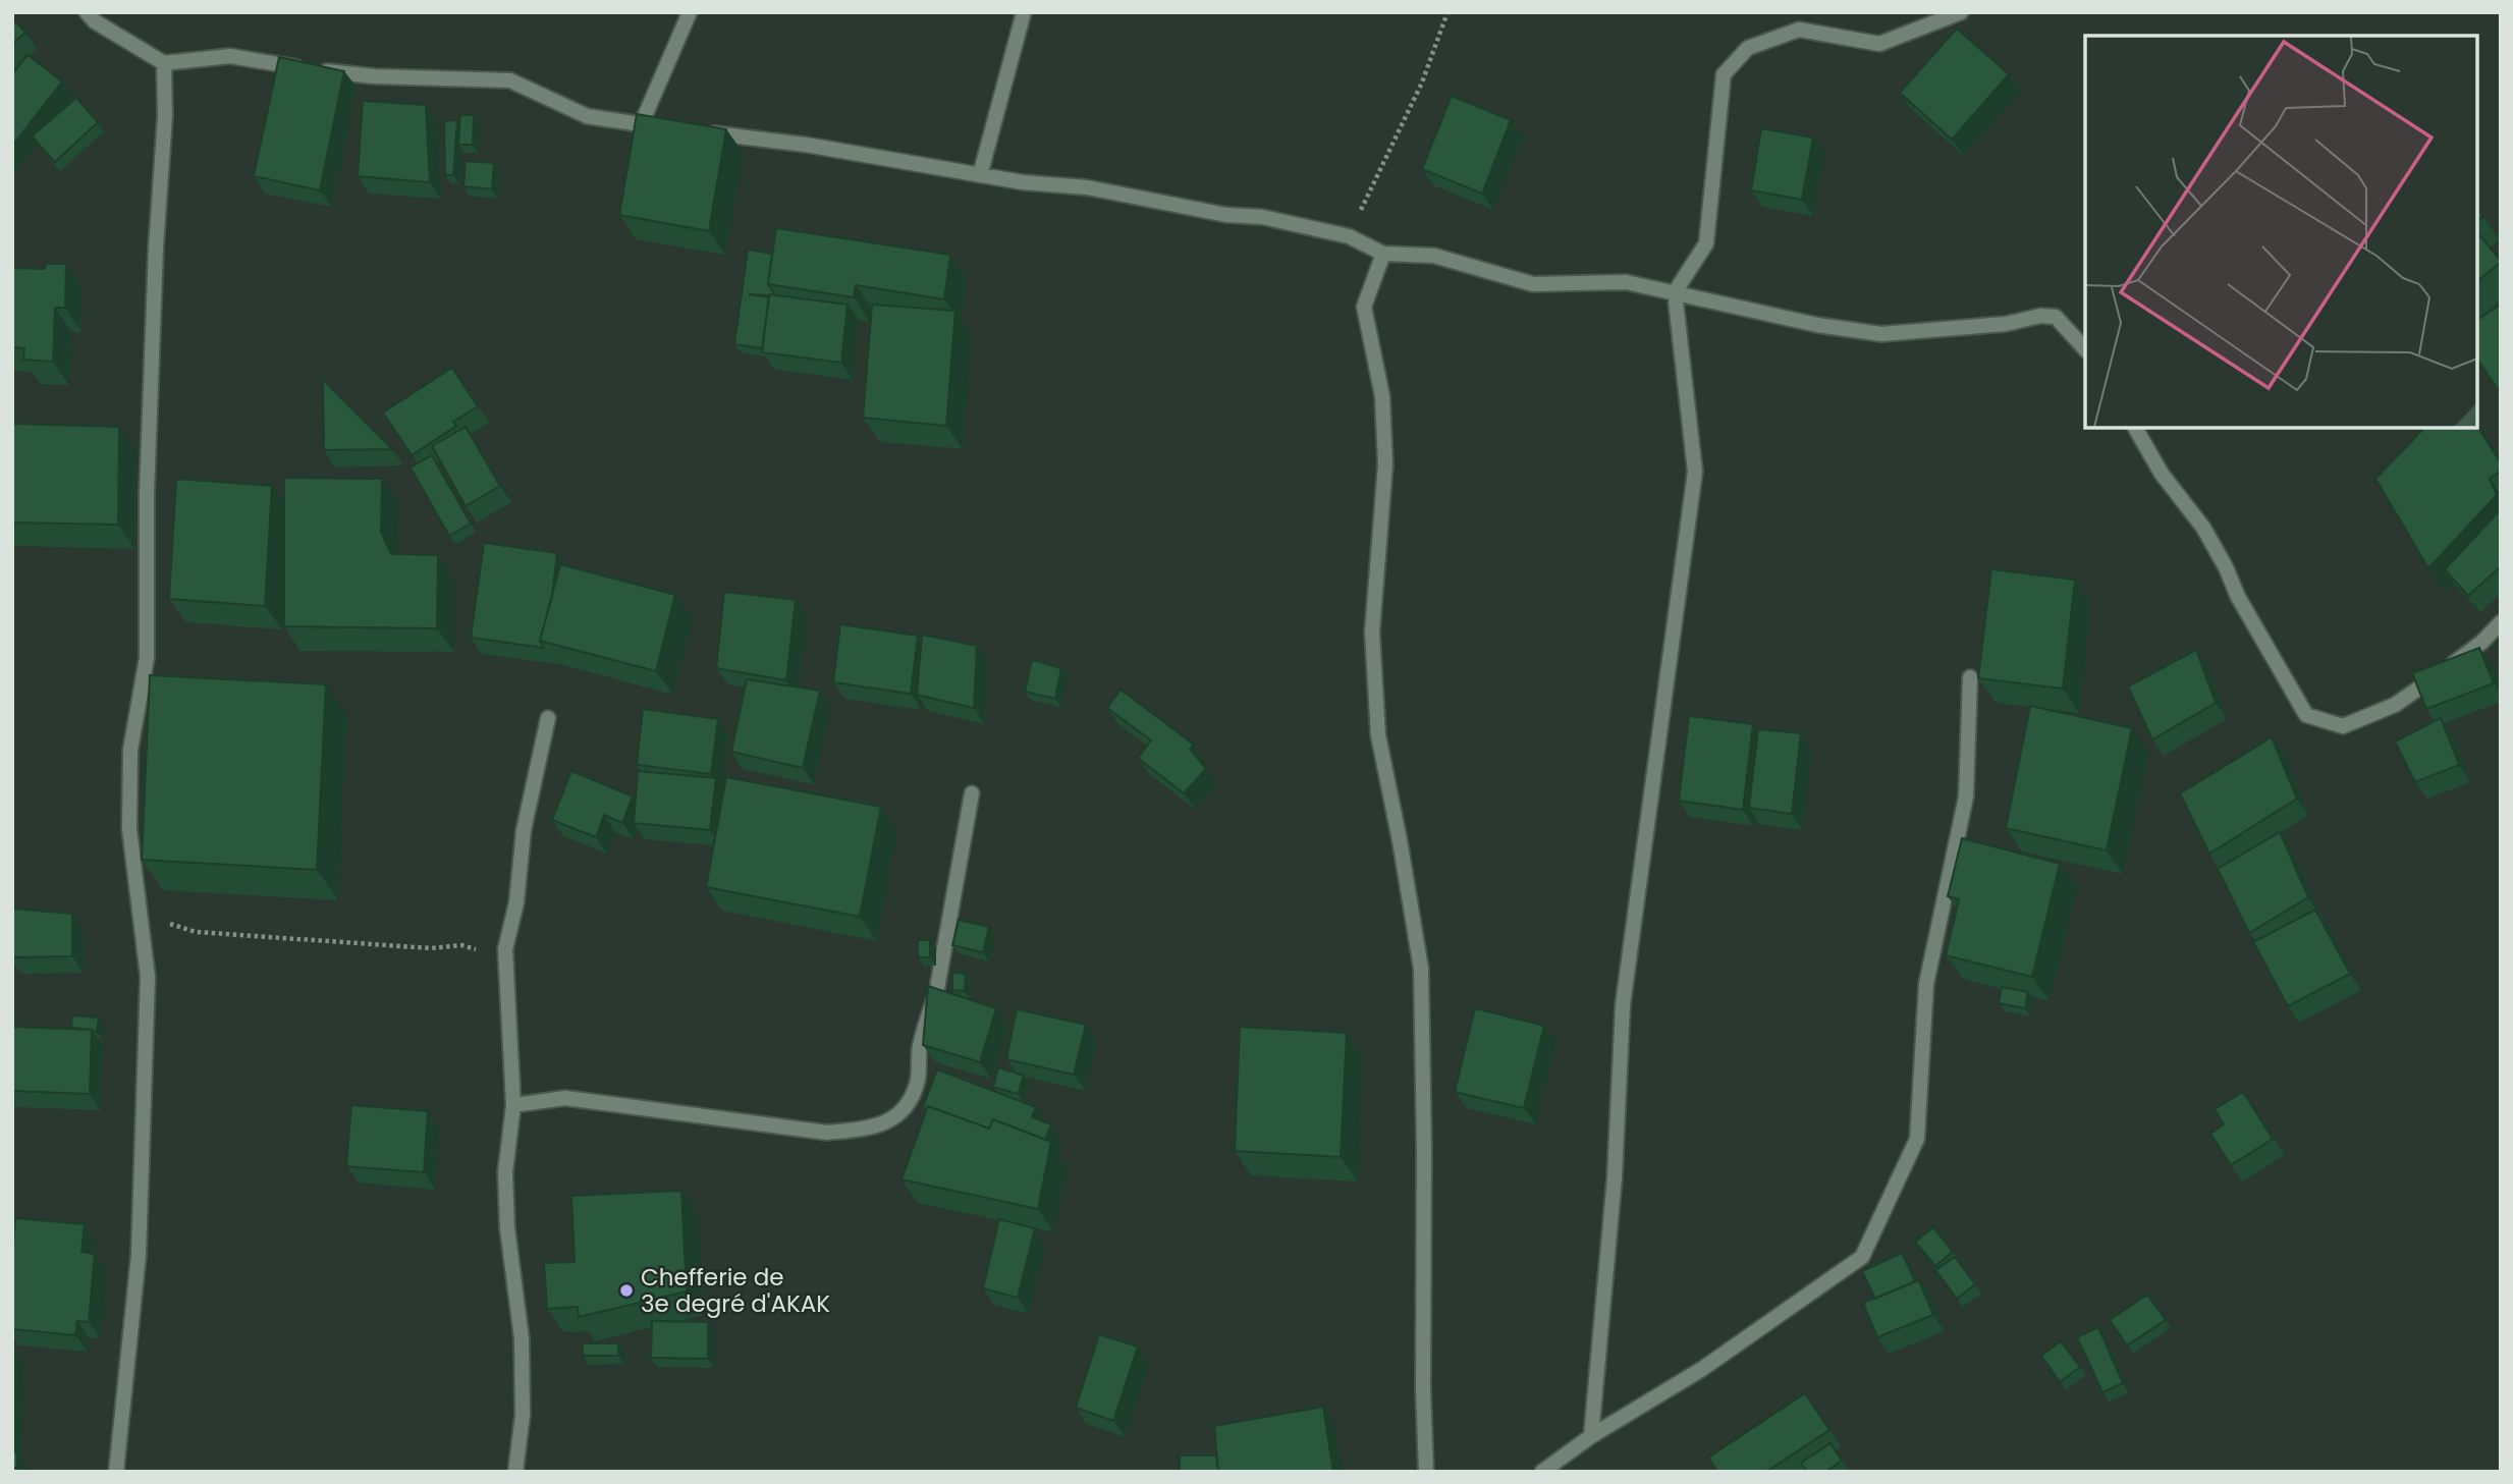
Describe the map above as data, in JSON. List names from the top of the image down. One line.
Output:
{"places":["Chefferie de 3e degré d'AKAK"]}
